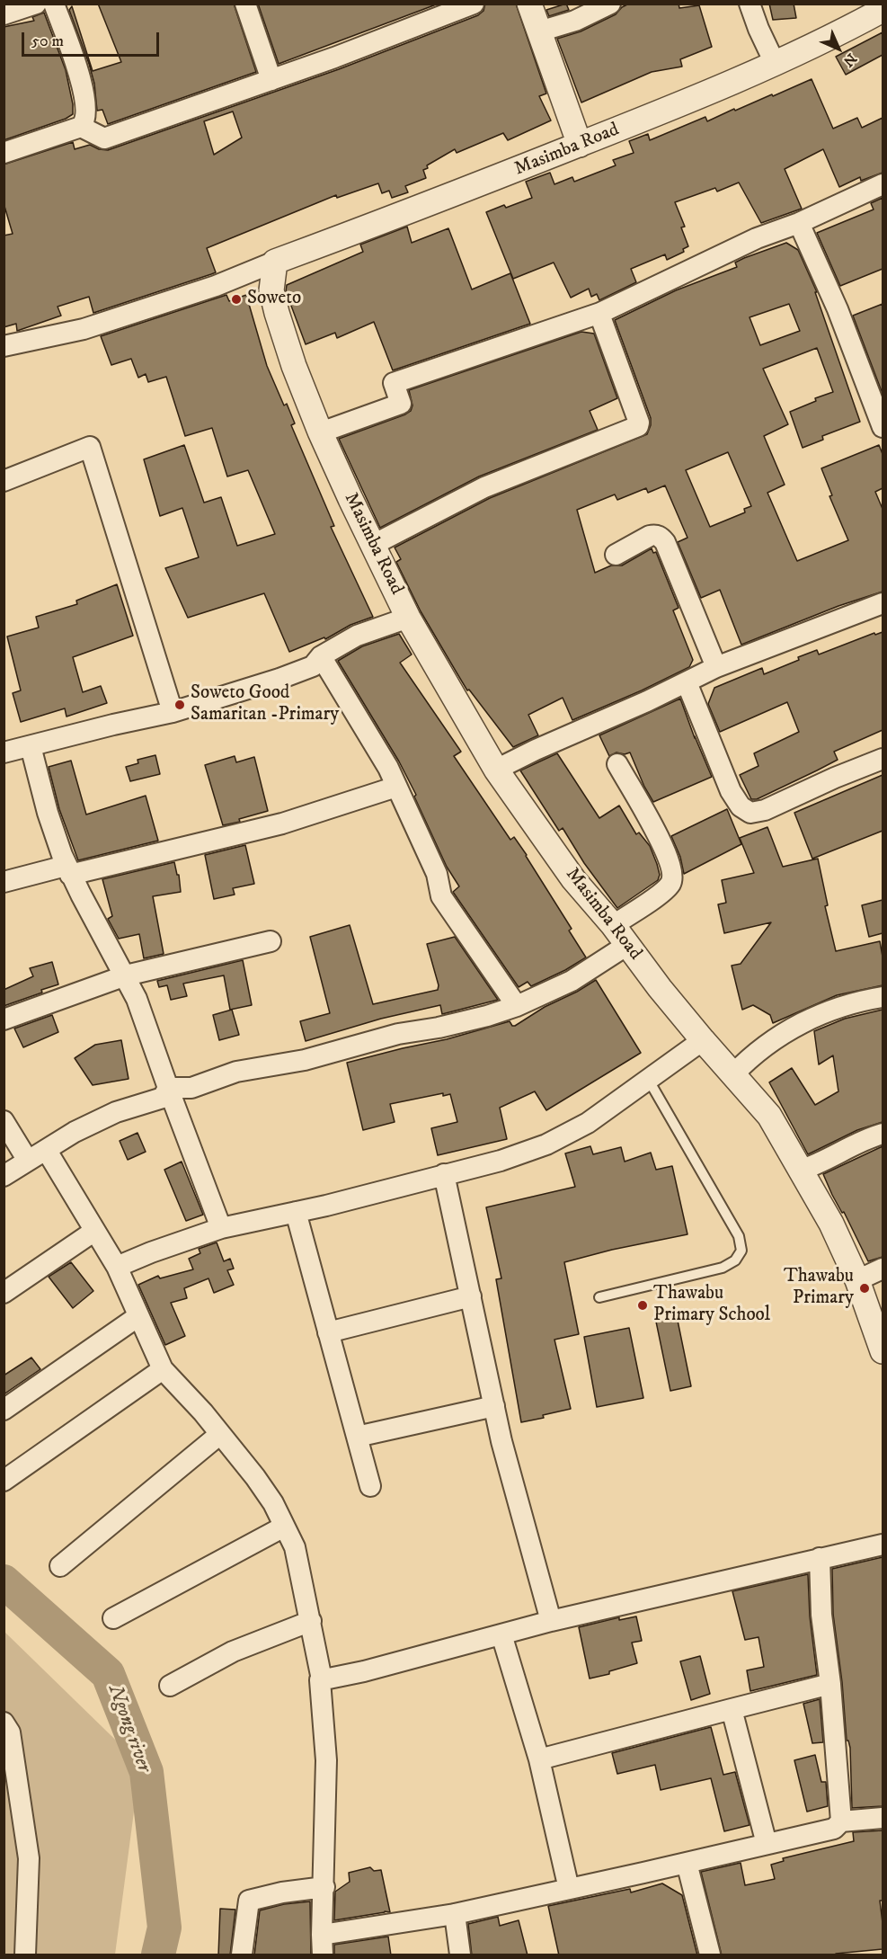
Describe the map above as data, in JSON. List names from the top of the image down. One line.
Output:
{"streets":{"street":["Masimba Road"]},"water":["Ngong river"],"places":["Soweto","Soweto Good Samaritan -Primary","Thawabu Primary","Thawabu Primary School"],"scale_bar":"50 m","north":"bottom right"}
